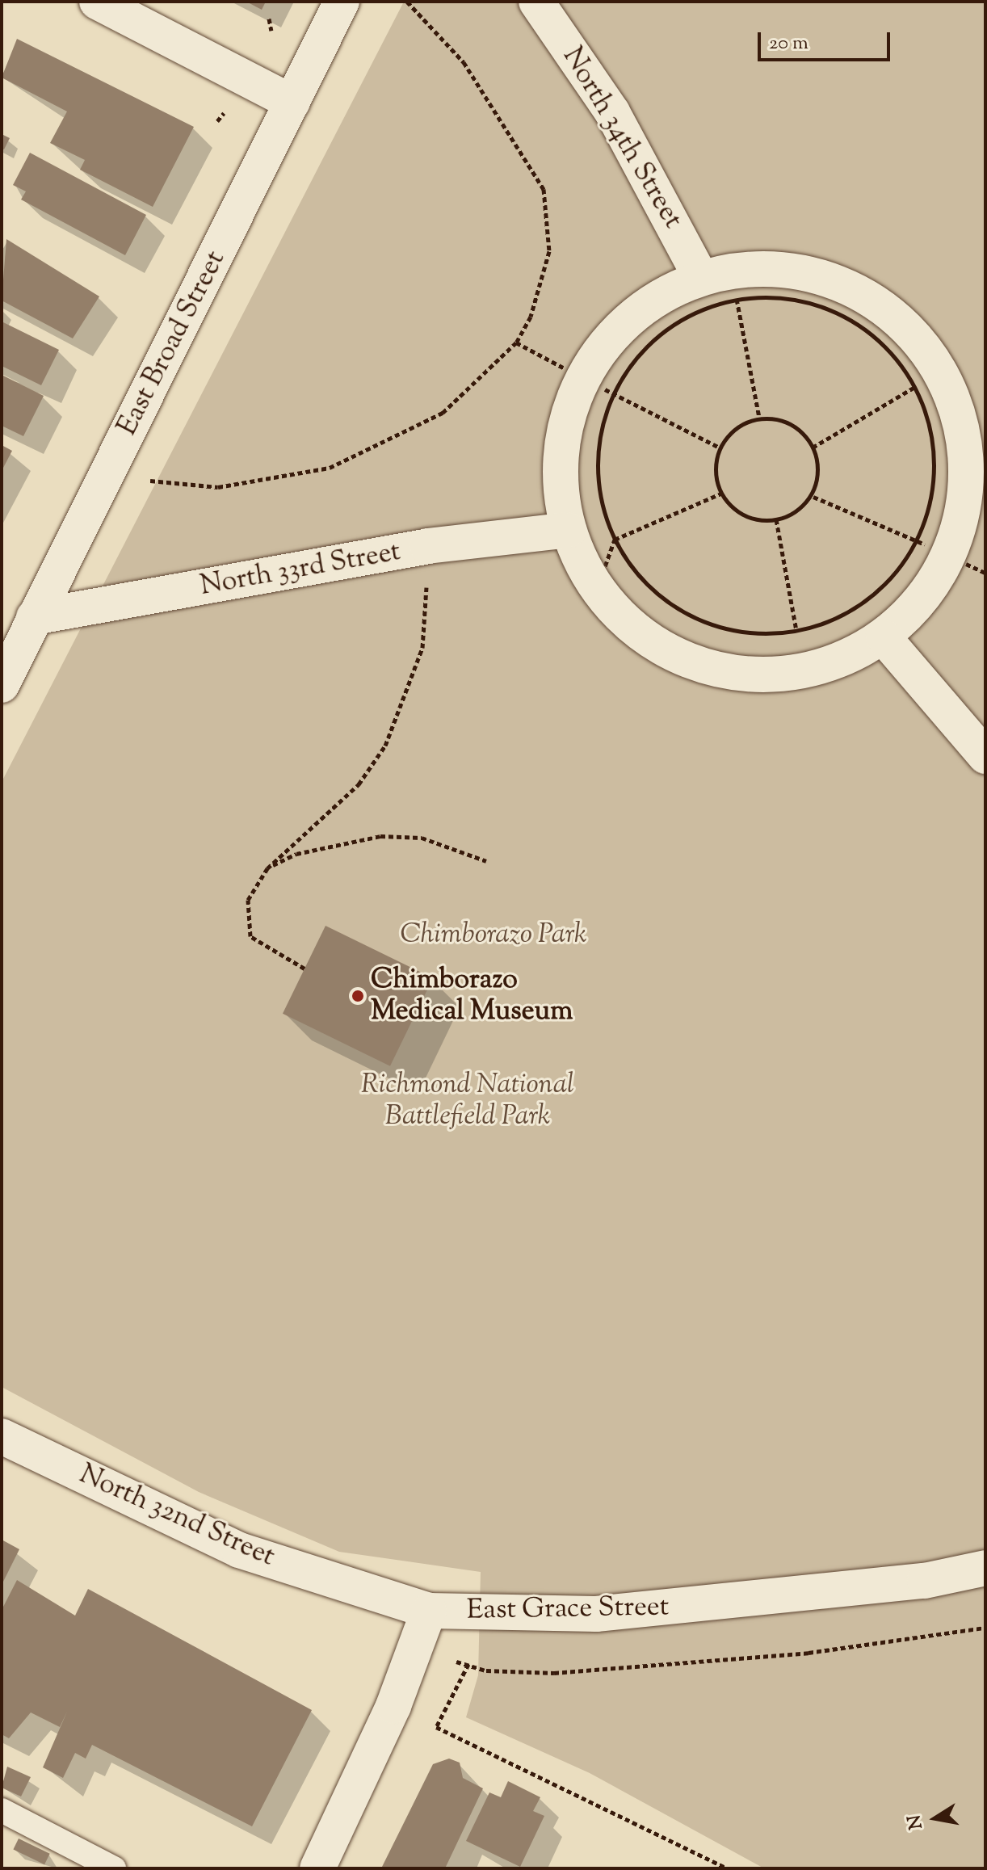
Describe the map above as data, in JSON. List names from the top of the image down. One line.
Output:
{"streets":{"street":["North 34th Street","East Broad Street","North 33rd Street","North 32nd Street","East Grace Street"]},"crossings":[["East Broad Street","North 33rd Street"],["North 32nd Street","East Grace Street"]],"parks":["Chimborazo Park","Richmond National Battlefield Park"],"places":["Chimborazo Medical Museum"],"scale_bar":"20 m","north":"left"}
